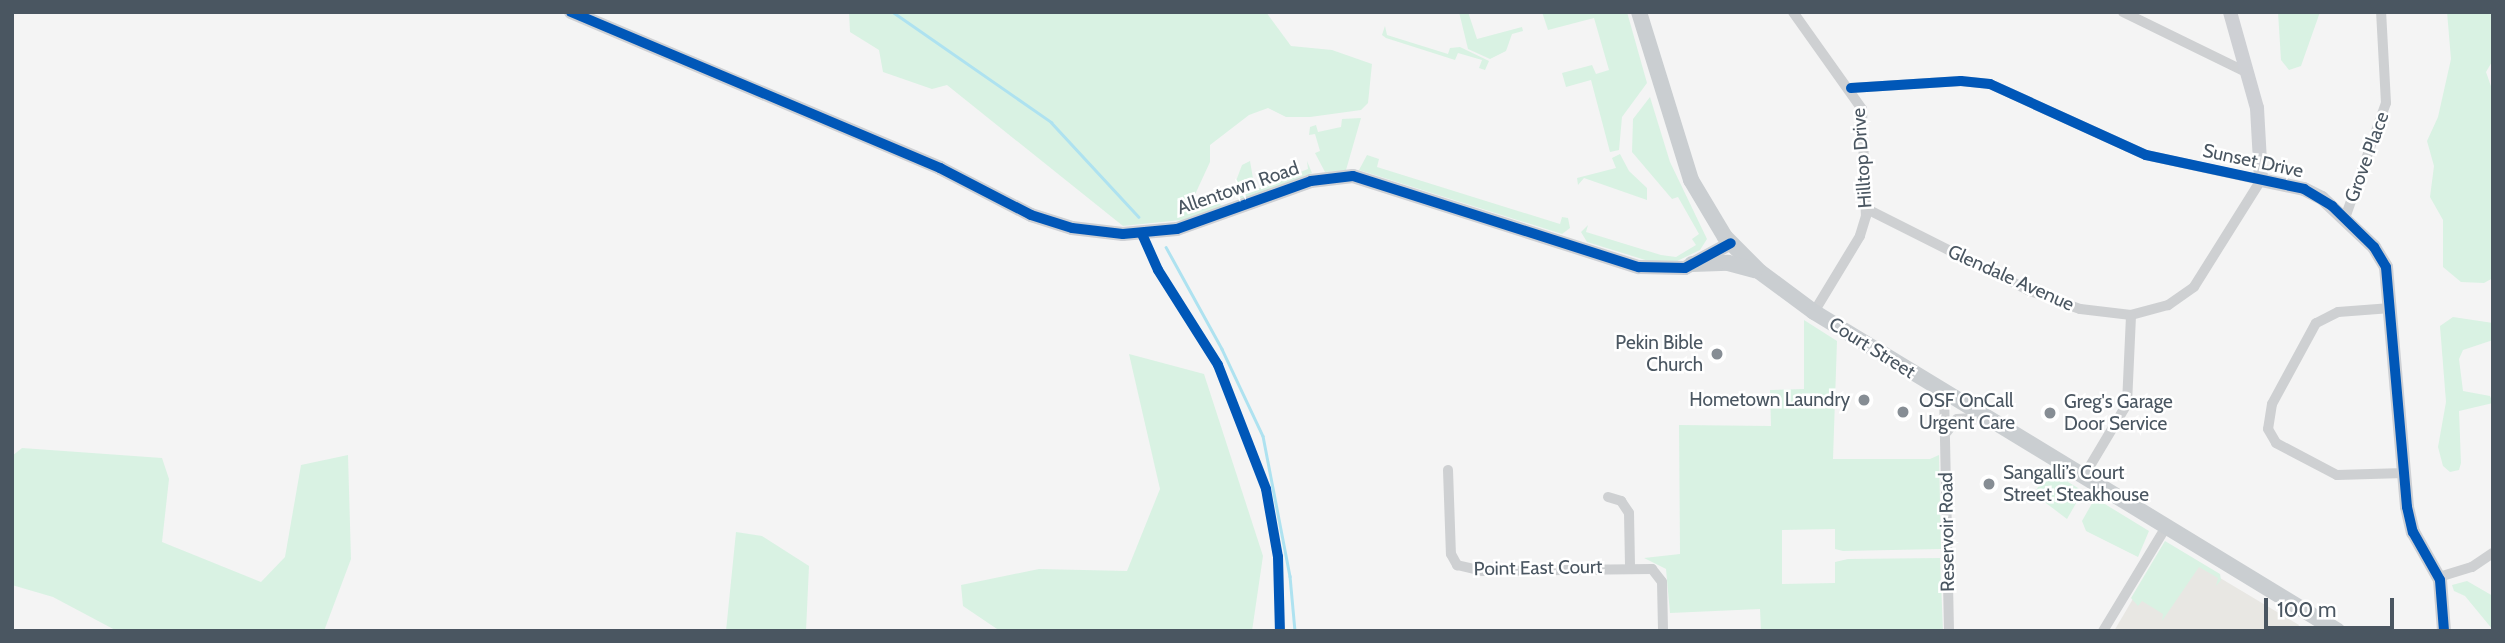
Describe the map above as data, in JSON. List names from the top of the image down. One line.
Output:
{"streets":{"main road":["Court Street"],"street":["Grove Place","Hilltop Drive","Sunset Drive","Allentown Road","Glendale Avenue","Reservoir Road","Point East Court"]},"crossings":[["Grove Place","Sunset Drive"],["Hilltop Drive","Sunset Drive"],["Hilltop Drive","Glendale Avenue"],["Hilltop Drive","Court Street"],["Sunset Drive","Glendale Avenue"],["Allentown Road","Court Street"],["Court Street","Reservoir Road"]],"places":["Pekin Bible Church","Hometown Laundry","OSF OnCall Urgent Care","Greg's Garage Door Service","Sangalli’s Court Street Steakhouse"],"scale_bar":"100 m"}
